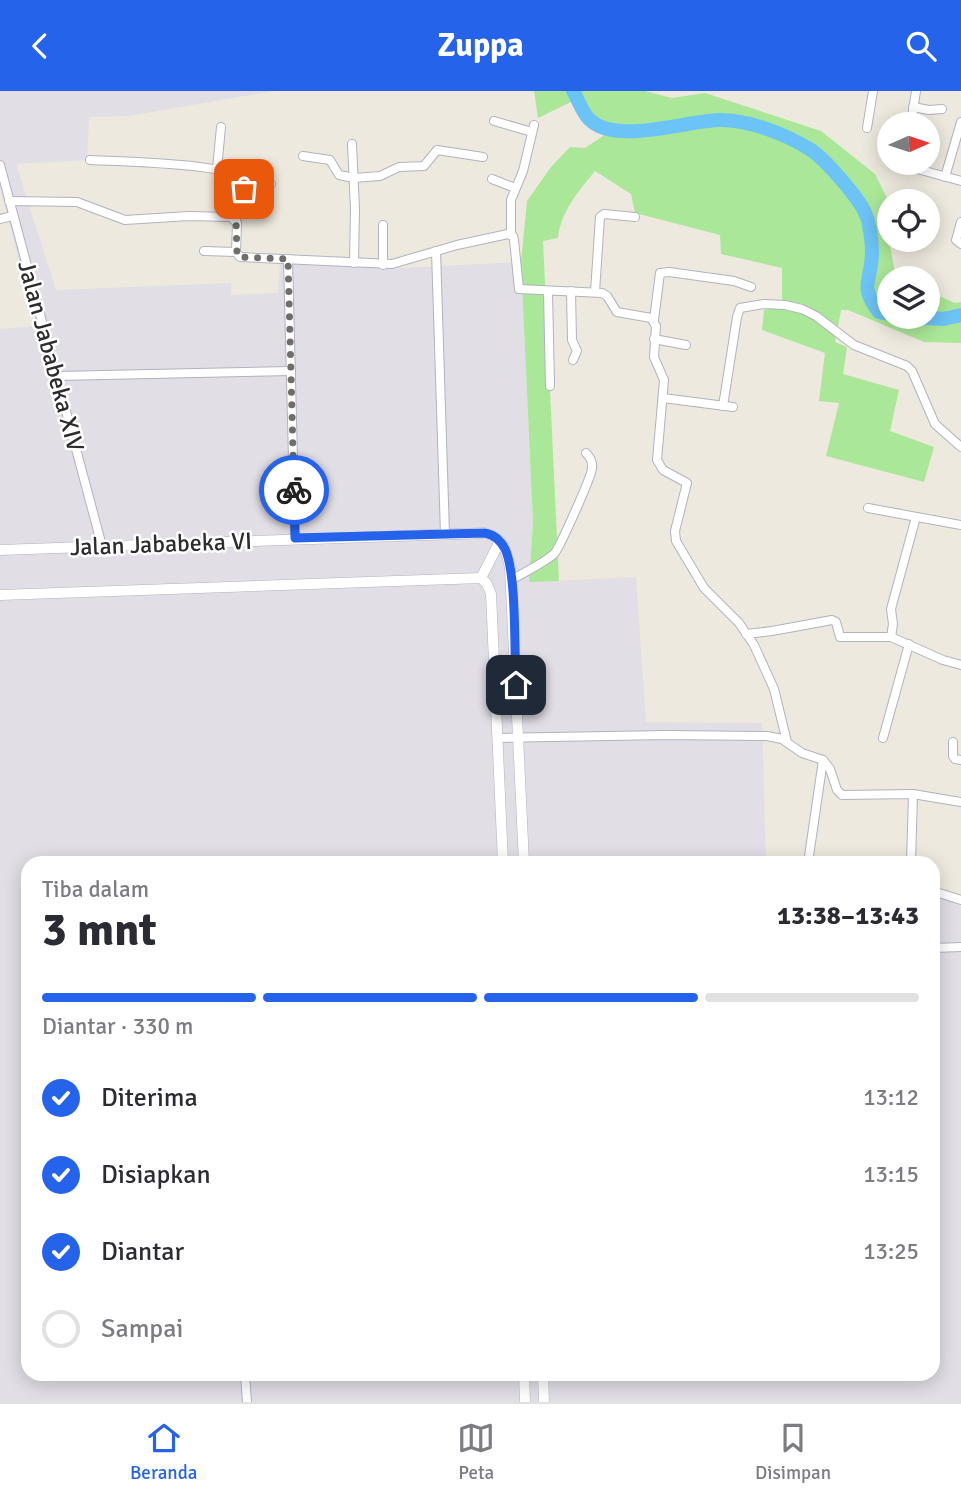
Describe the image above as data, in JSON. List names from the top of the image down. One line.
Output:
{"streets":{"street":["Jalan Jababeka XIV","Jalan Jababeka VI"]},"crossings":[["Jalan Jababeka XIV","Jalan Jababeka VI"]],"north":"right","page":{"header":"Zuppa","heading":["3 mnt","Tiba dalam","13:38–13:43"],"bar":"Diantar · 330 m","list":[["Diterima","13:12"],["Disiapkan","13:15"],["Diantar","13:25"],"Sampai"],"tabs":["Beranda","Peta","Disimpan"]}}
